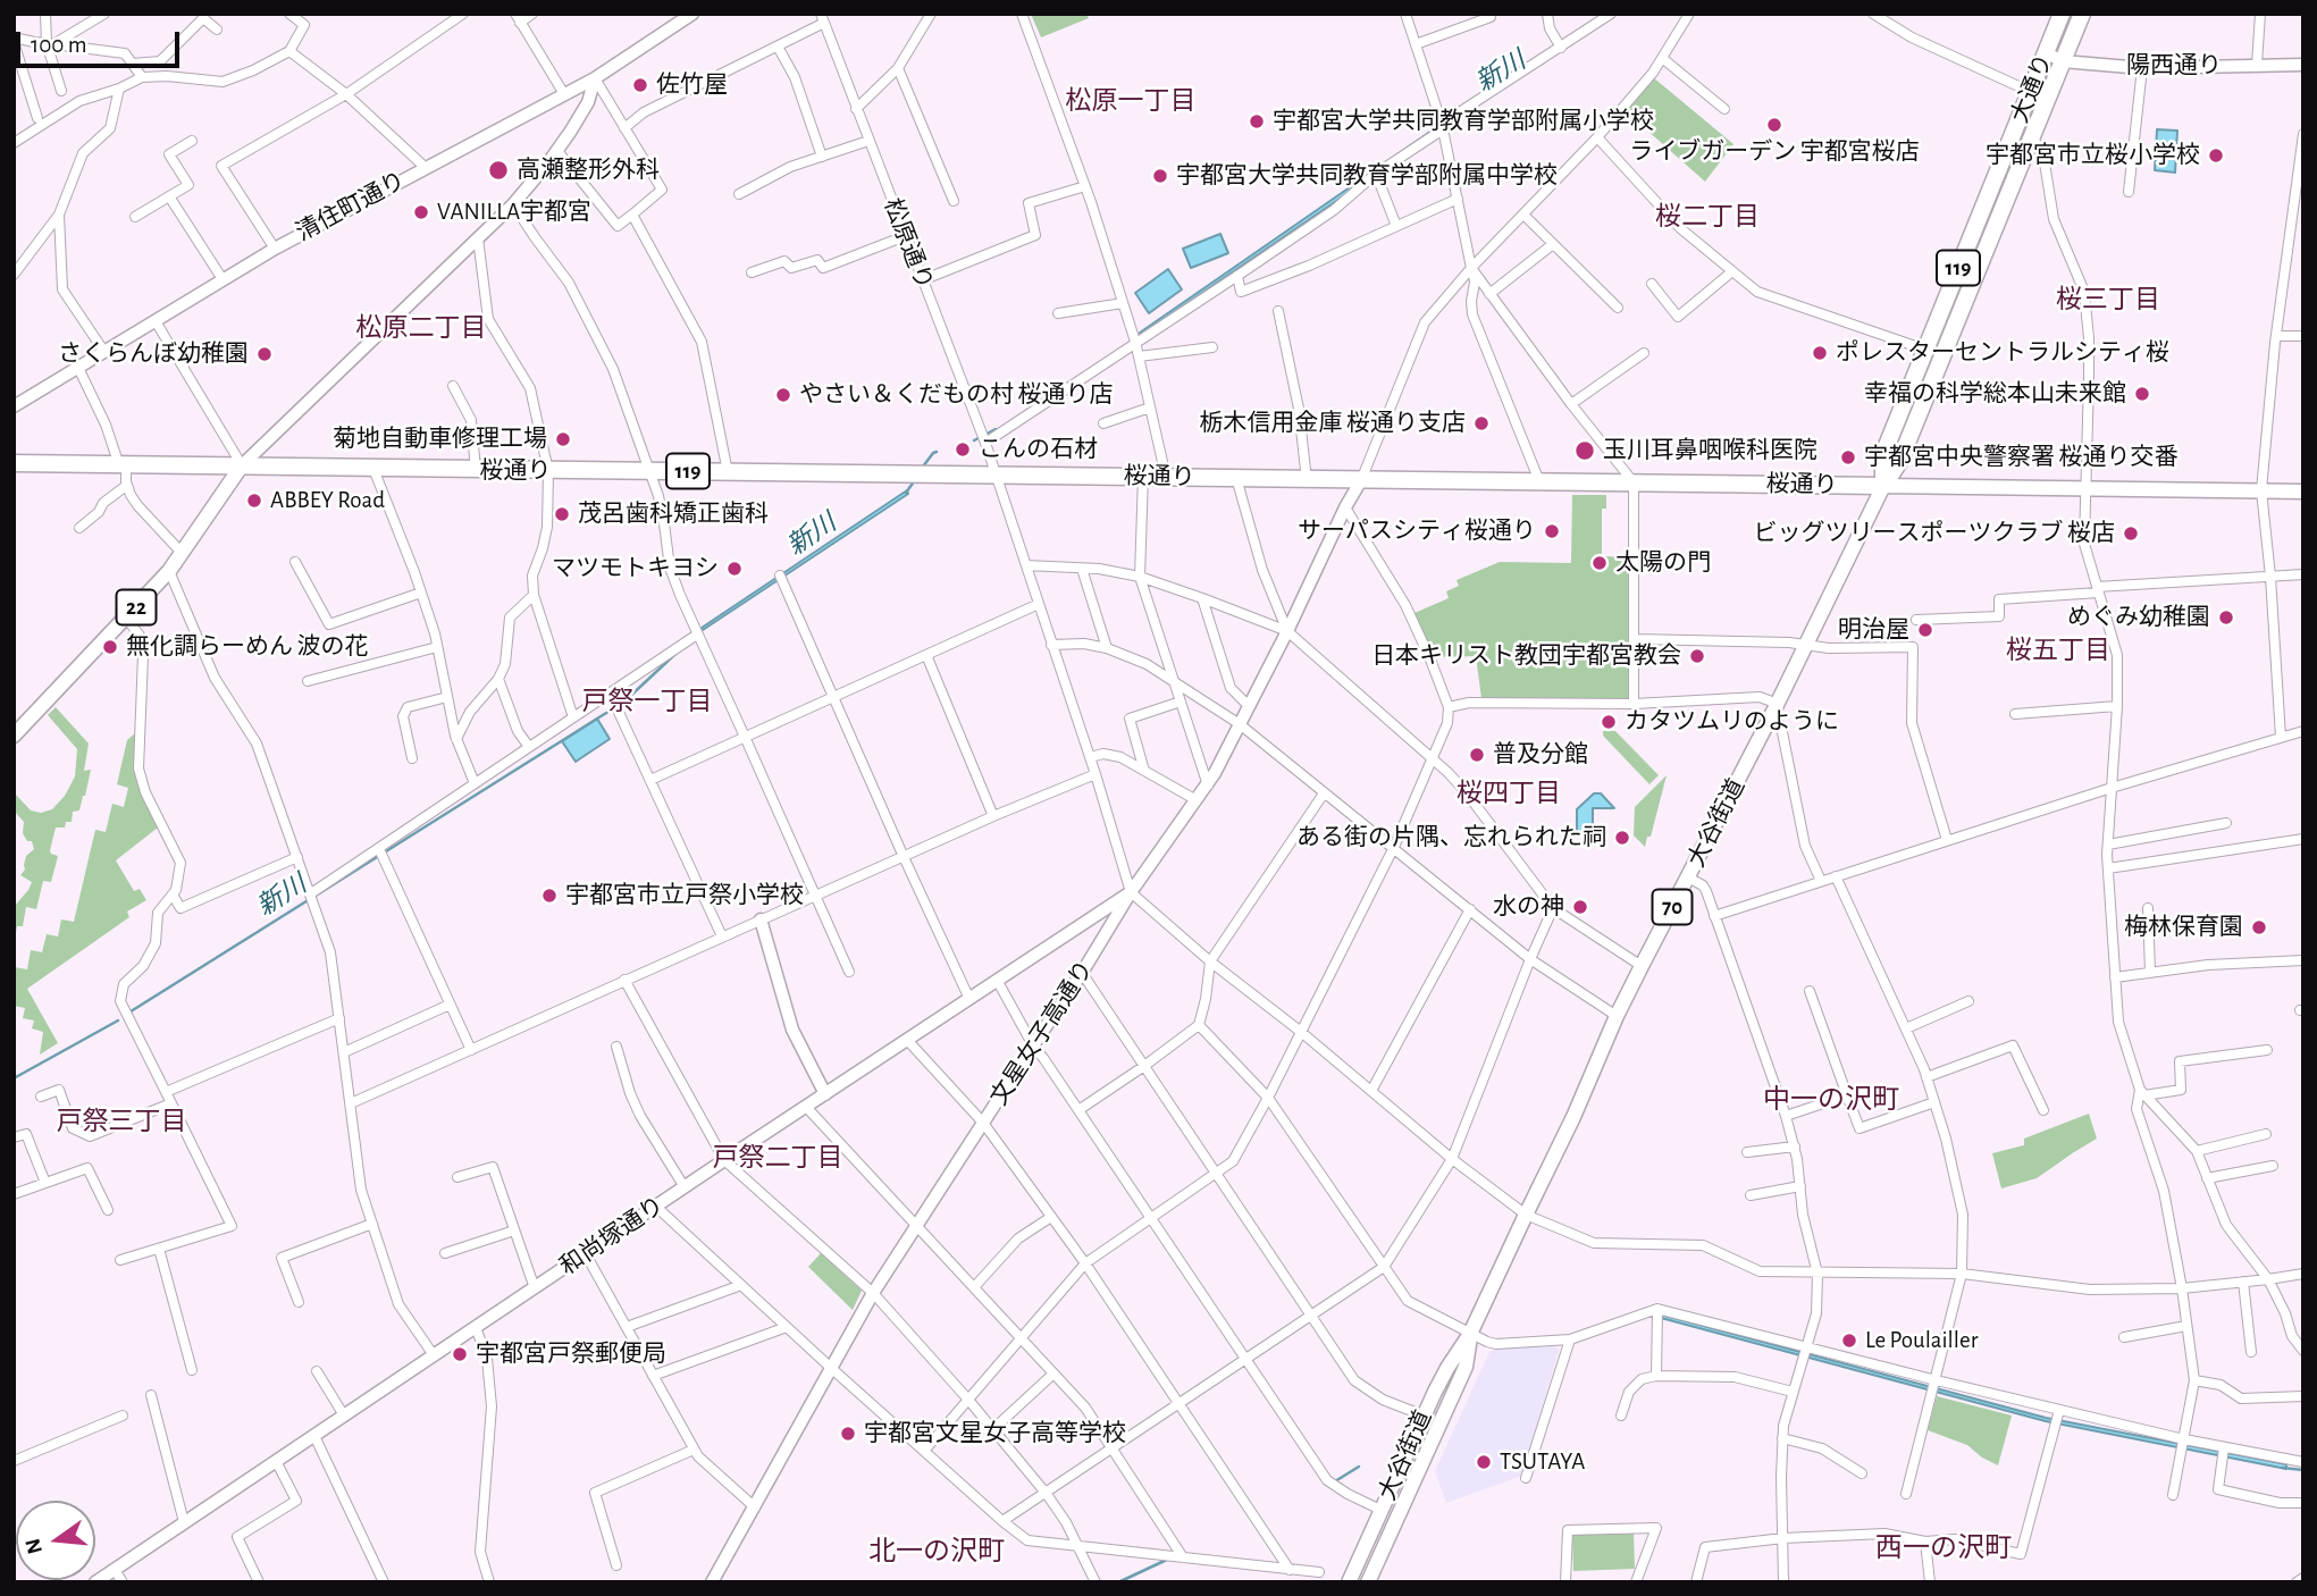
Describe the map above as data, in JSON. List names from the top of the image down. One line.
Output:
{"streets":{"highway":["大通り","119","桜通り"],"main road":["22","大谷街道","70"],"street":["陽西通り","清住町通り","松原通り","文星女子高通り","和尚塚通り"]},"crossings":[["陽西通り","大通り"],["大通り","桜通り"],["大通り","大谷街道"],["松原通り","桜通り"],["松原通り","文星女子高通り"],["松原通り","和尚塚通り"],["桜通り","22"],["桜通り","大谷街道"],["桜通り","文星女子高通り"],["文星女子高通り","和尚塚通り"]],"districts":["松原一丁目","桜二丁目","桜三丁目","松原二丁目","桜五丁目","戸祭一丁目","桜四丁目","中一の沢町","戸祭三丁目","戸祭二丁目","西一の沢町","北一の沢町"],"water":["新川"],"places":["佐竹屋","宇都宮大学共同教育学部附属小学校","ライブガーデン 宇都宮桜店","宇都宮市立桜小学校","高瀬整形外科","宇都宮大学共同教育学部附属中学校","VANILLA宇都宮","ポレスターセントラルシティ桜","さくらんぼ幼稚園","幸福の科学総本山未来館","やさい＆くだもの村 桜通り店","栃木信用金庫 桜通り支店","菊地自動車修理工場","こんの石材","玉川耳鼻咽喉科医院","宇都宮中央警察署 桜通り交番","ABBEY Road","茂呂歯科矯正歯科","サーパスシティ桜通り","ビッグツリースポーツクラブ 桜店","太陽の門","マツモトキヨシ","めぐみ幼稚園","明治屋","無化調らーめん 波の花","日本キリスト教団宇都宮教会","カタツムリのように","普及分館","ある街の片隅、忘れられた祠","宇都宮市立戸祭小学校","水の神","梅林保育園","Le Poulailler","宇都宮戸祭郵便局","宇都宮文星女子高等学校","TSUTAYA"],"scale_bar":"100 m","north":"left"}
